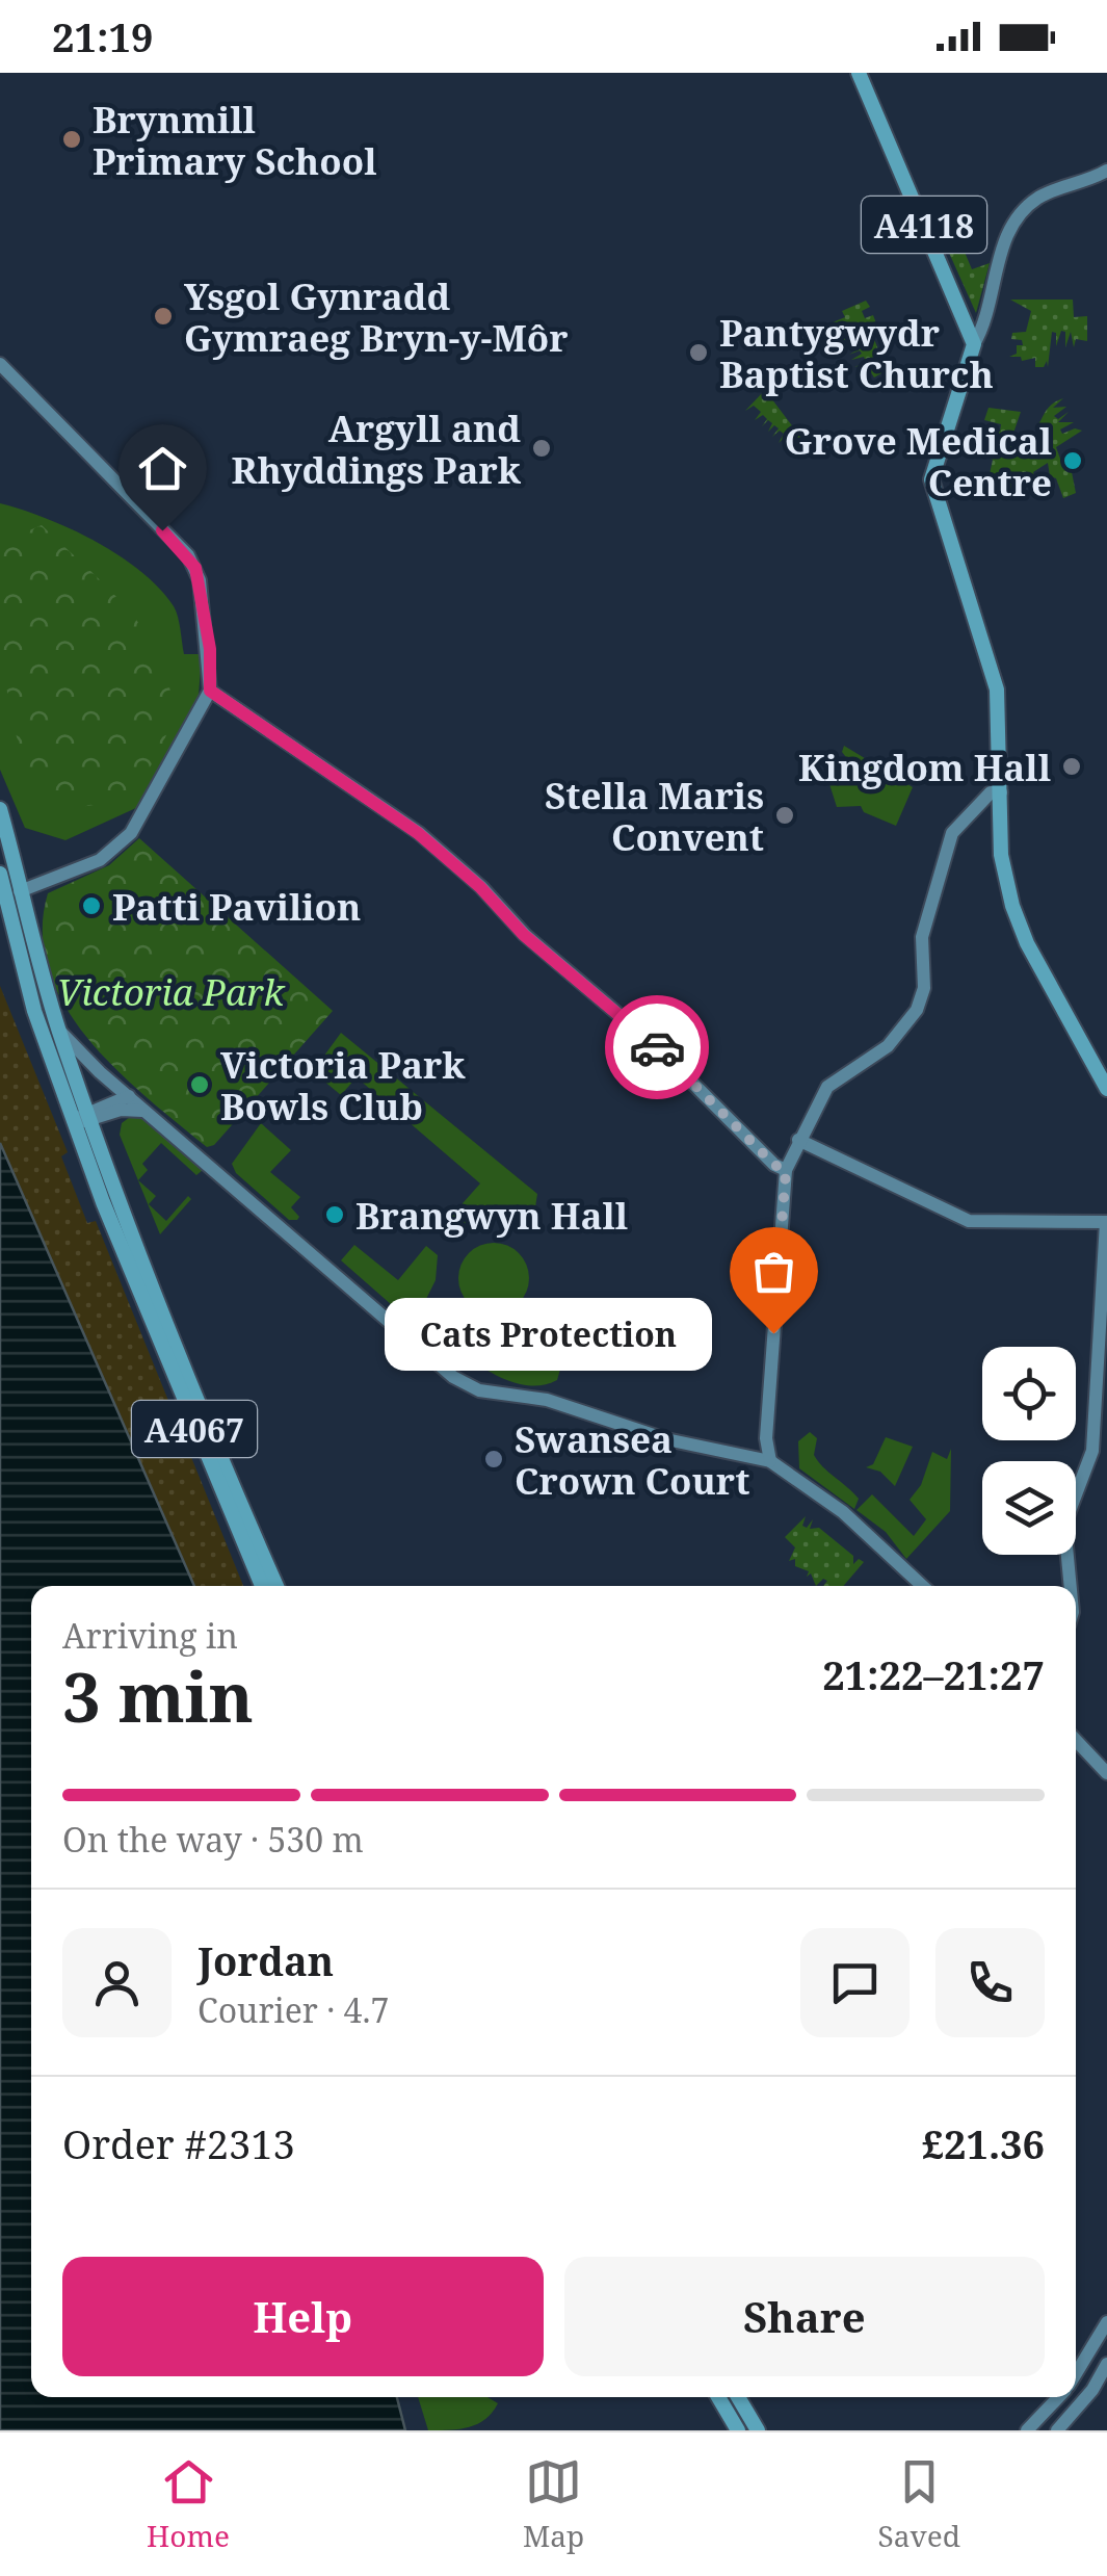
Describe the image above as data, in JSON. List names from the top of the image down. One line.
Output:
{"streets":{"main road":["A4118","A4067"]},"parks":["Victoria Park"],"places":["Brynmill Primary School","Ysgol Gynradd Gymraeg Bryn-y-Môr","Pantygwydr Baptist Church","Argyll and Rhyddings Park","Grove Medical Centre","Kingdom Hall","Stella Maris Convent","Patti Pavilion","Victoria Park Bowls Club","Brangwyn Hall","Cats Protection","Swansea Crown Court"],"page":{"status":"21:19","bubble":"Cats Protection","heading":["3 min","Arriving in","21:22–21:27"],"panel":["Jordan","Courier · 4.7","Order #2313","£21.36"],"bar":"On the way · 530 m","buttons":["Help","Share"],"tabs":["Home","Map","Saved"]}}
